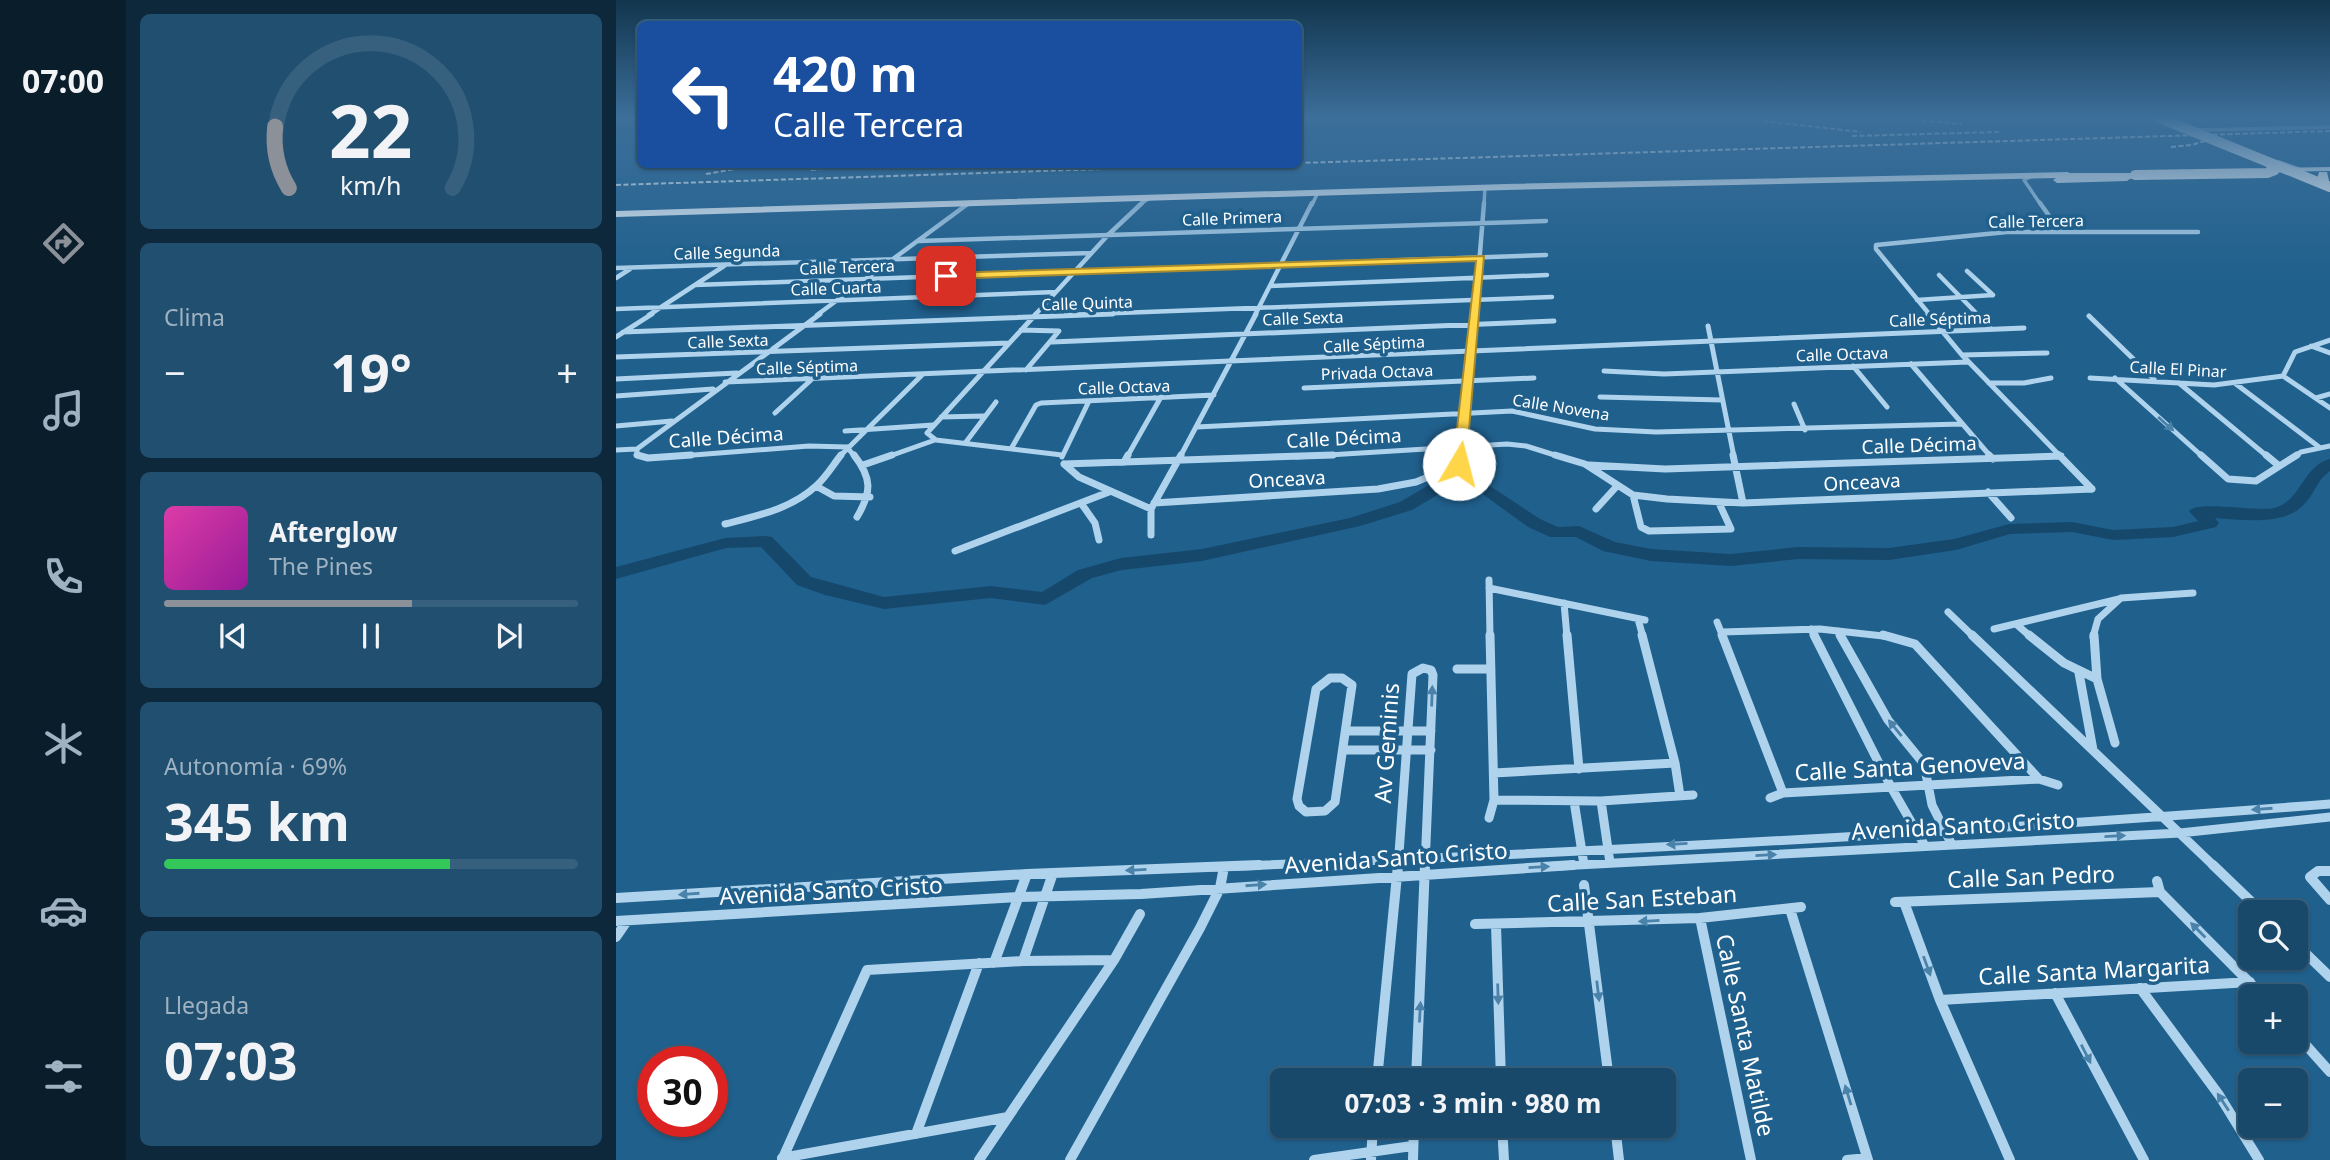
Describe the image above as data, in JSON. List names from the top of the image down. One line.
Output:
{"streets":{"street":["Calle Primera","Calle Tercera","Calle Segunda","Calle Cuarta","Calle Quinta","Calle Sexta","Calle Séptima","Calle Octava","Calle El Pinar","Privada Octava","Calle Novena","Calle Décima","Onceava","Av Geminis","Calle Santa Genoveva","Avenida Santo Cristo","Calle San Pedro","Calle San Esteban","Calle Santa Margarita","Calle Santa Matilde"]},"crossings":[["Calle Décima","Onceava"],["Av Geminis","Avenida Santo Cristo"],["Calle San Pedro","Calle Santa Margarita"],["Calle San Esteban","Calle Santa Matilde"]],"page":{"tabs":"07:00","turn":["420 m","Calle Tercera"],"tile":["Clima",["Autonomía · 69%","345 km"],["Llegada","07:03"]],"heat":["−","19°","+"],"song":["Afterglow","The Pines"],"map_buttons":["+","−"],"limit":"30","trip":"07:03 · 3 min · 980 m","gauge":["22","km/h"]}}
